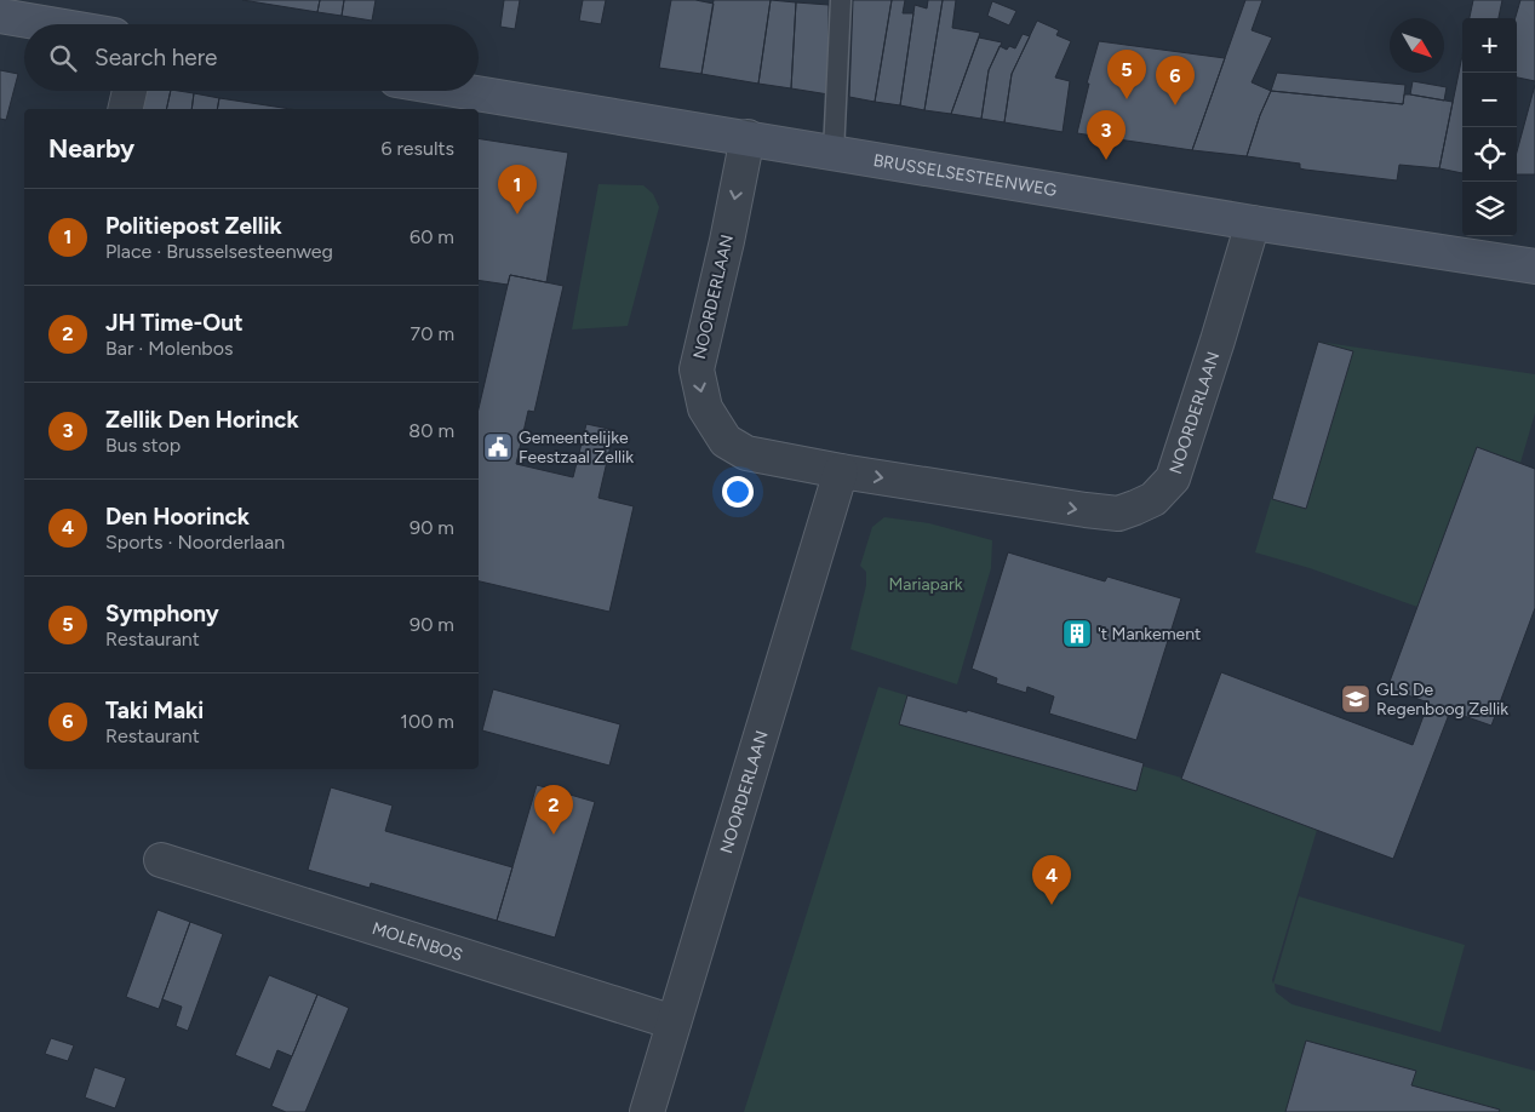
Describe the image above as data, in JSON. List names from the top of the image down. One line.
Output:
{"streets":{"street":["BRUSSELSESTEENWEG","NOORDERLAAN","MOLENBOS"]},"crossings":[["BRUSSELSESTEENWEG","NOORDERLAAN"],["NOORDERLAAN","MOLENBOS"]],"parks":["Mariapark"],"places":{"public building":["Gemeentelijke Feestzaal Zellik"],"building":["'t Mankement"],"school or university":["GLS De Regenboog Zellik"]},"north":"bottom right","page":{"map_buttons":["+","−"],"search":"Search here","pins":["5","6","3","1","2","4"],"heading":["Nearby","6 results"],"list":[{"mark":"1","name":"Politiepost Zellik","note":"Place · Brusselsesteenweg","value":"60 m"},{"mark":"2","name":"JH Time-Out","note":"Bar · Molenbos","value":"70 m"},{"mark":"3","name":"Zellik Den Horinck","note":"Bus stop","value":"80 m"},{"mark":"4","name":"Den Hoorinck","note":"Sports · Noorderlaan","value":"90 m"},{"mark":"5","name":"Symphony","note":"Restaurant","value":"90 m"},{"mark":"6","name":"Taki Maki","note":"Restaurant","value":"100 m"}]}}
